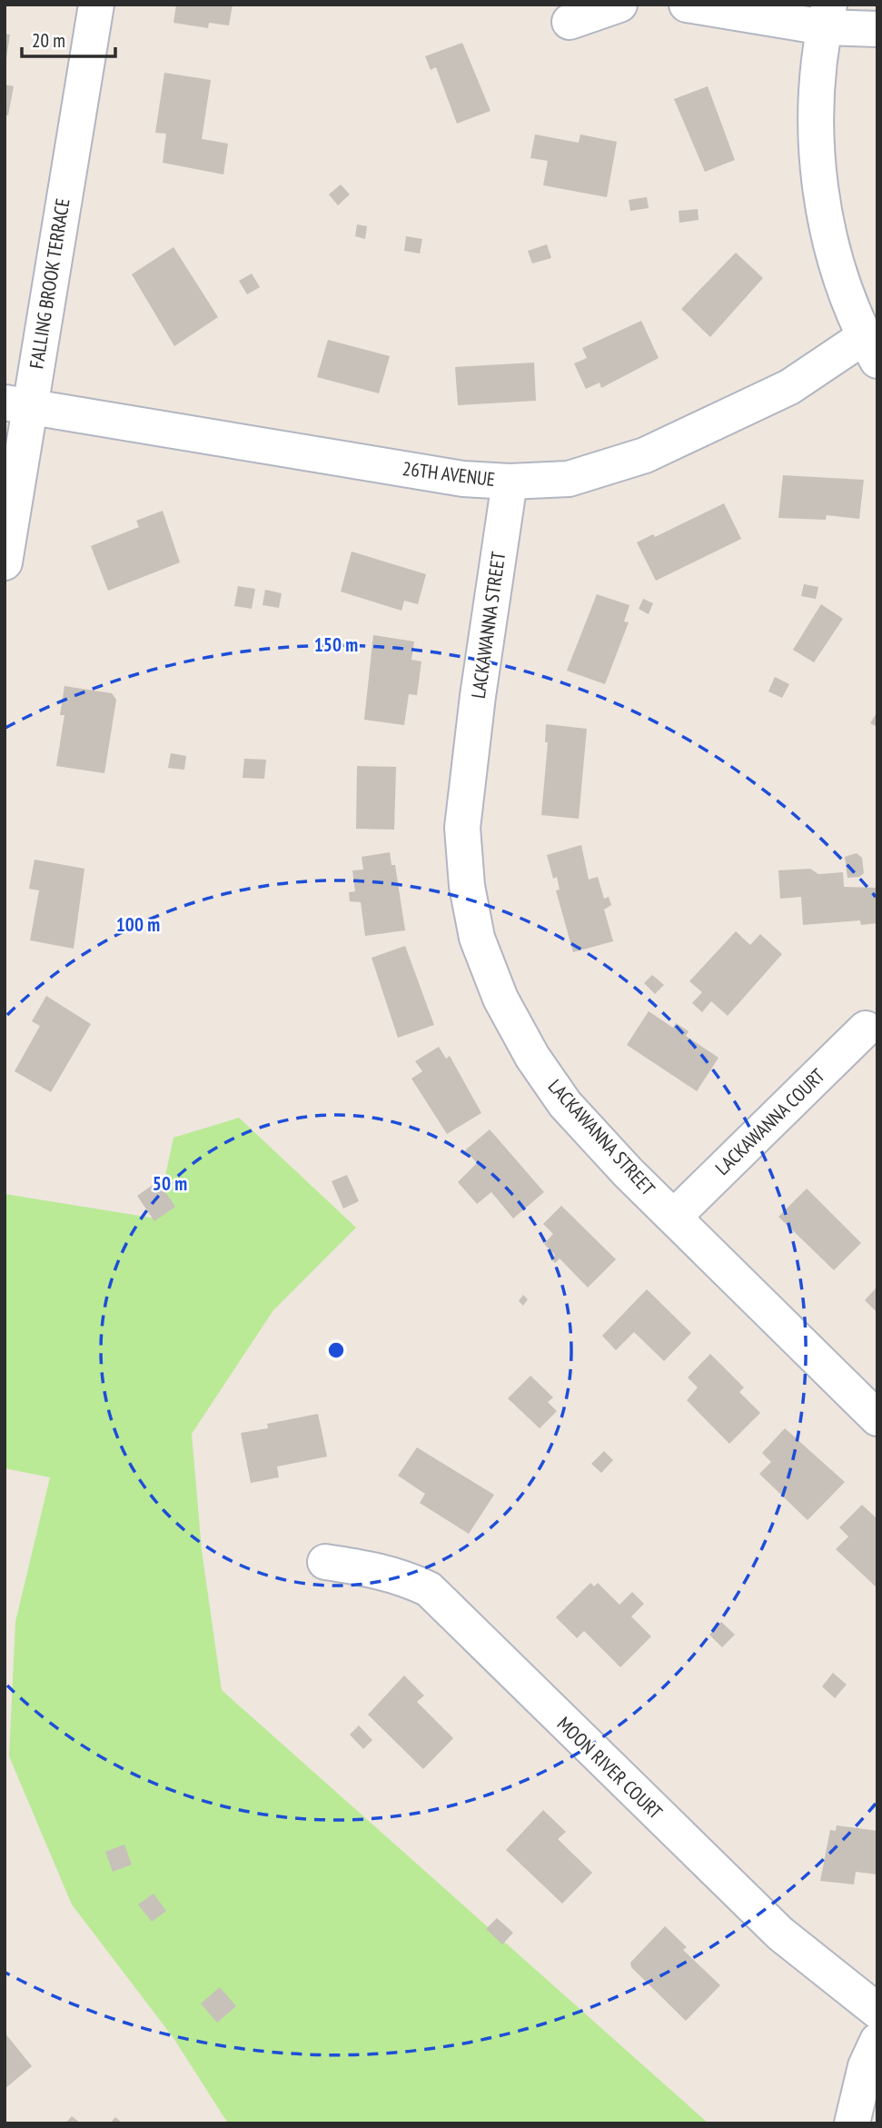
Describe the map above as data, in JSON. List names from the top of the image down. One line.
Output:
{"streets":{"street":["FALLING BROOK TERRACE","26TH AVENUE","LACKAWANNA STREET","LACKAWANNA COURT","MOON RIVER COURT"]},"crossings":[["FALLING BROOK TERRACE","26TH AVENUE"],["26TH AVENUE","LACKAWANNA STREET"],["LACKAWANNA STREET","LACKAWANNA COURT"]],"scale_bar":"20 m","rings":["150 m","100 m","50 m"]}
